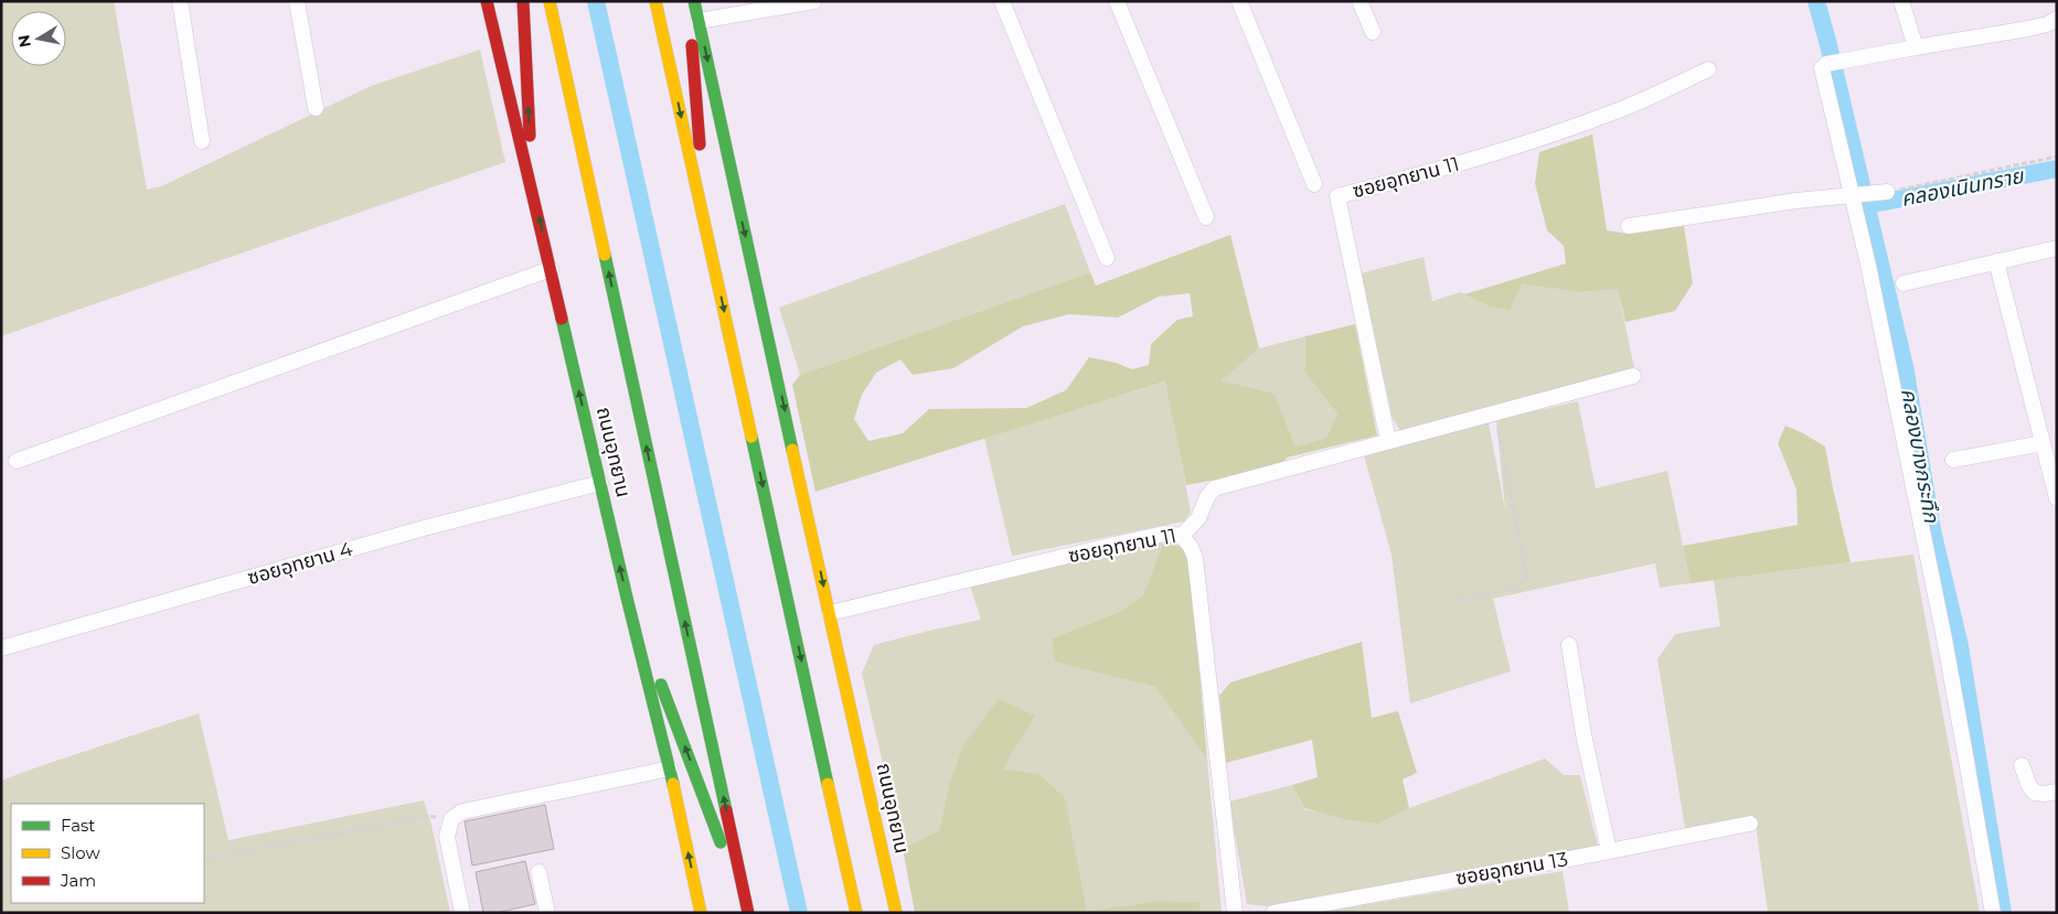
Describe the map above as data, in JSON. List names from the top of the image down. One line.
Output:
{"streets":{"main road":["ถนนอุทยาน"],"street":["ซอยอุทยาน 11","ซอยอุทยาน 4","ซอยอุทยาน 13"]},"crossings":[["ซอยอุทยาน 11","ถนนอุทยาน"],["ถนนอุทยาน","ซอยอุทยาน 4"]],"water":["คลองเนินทราย","คลองบางกระทึก"],"legend":["Fast","Slow","Jam"],"north":"left"}
